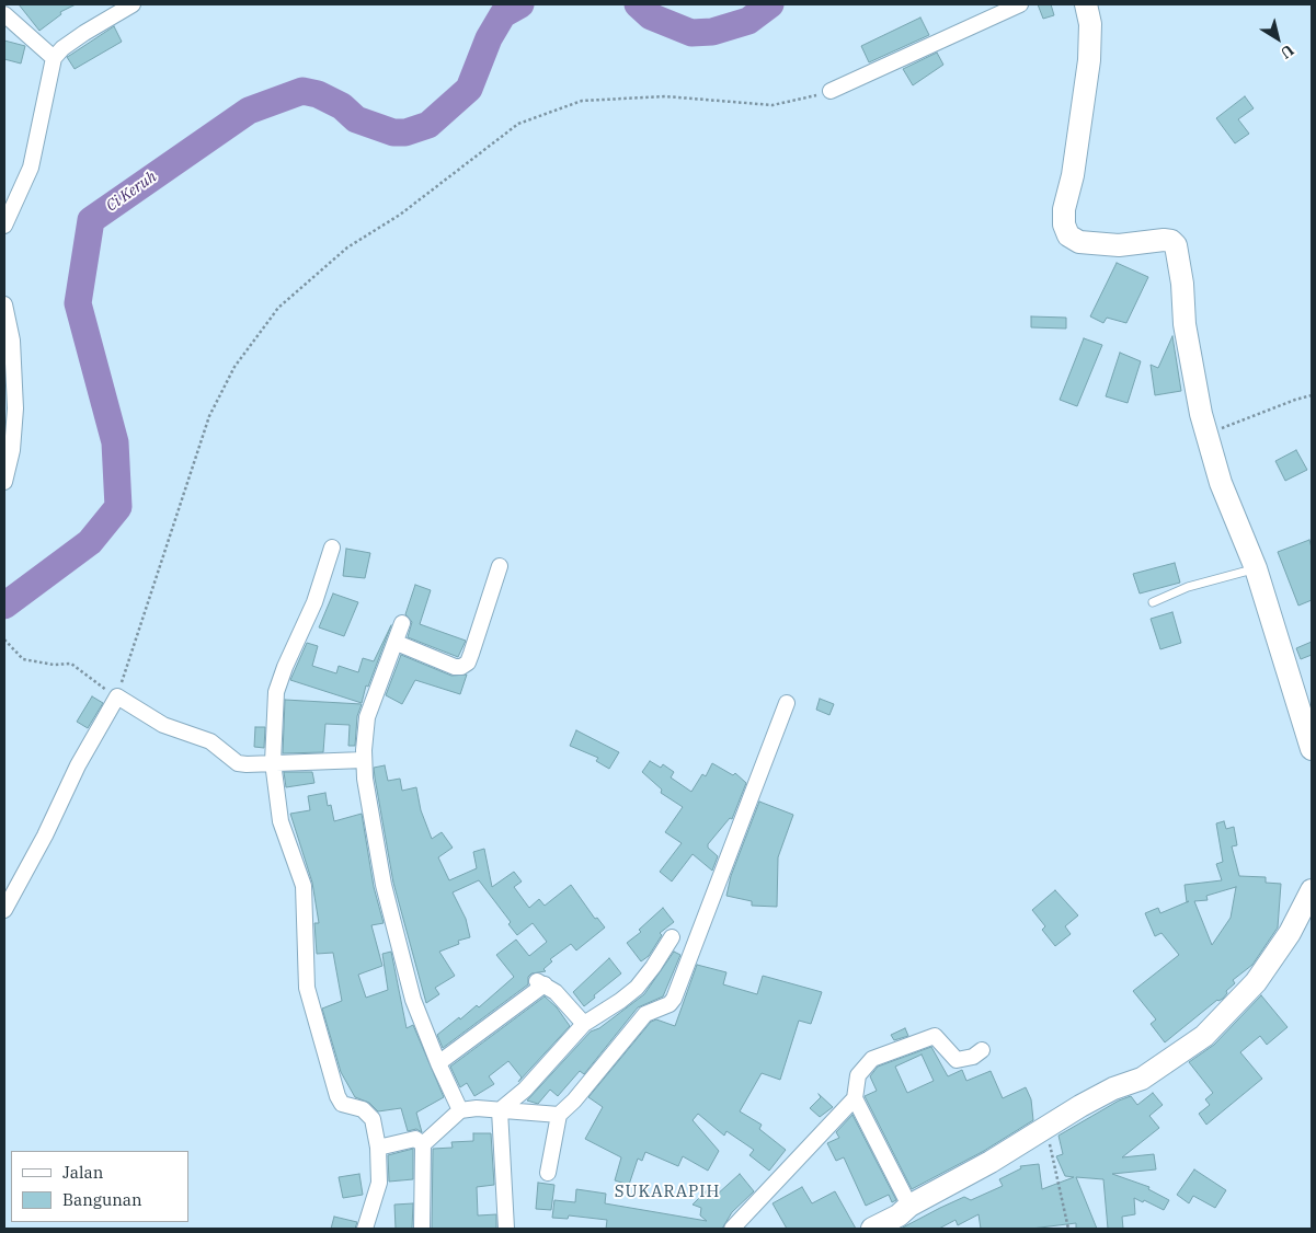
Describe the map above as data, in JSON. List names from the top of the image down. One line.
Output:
{"districts":["SUKARAPIH"],"water":["Ci Keruh"],"legend":["Jalan","Bangunan"],"north":"bottom right"}
